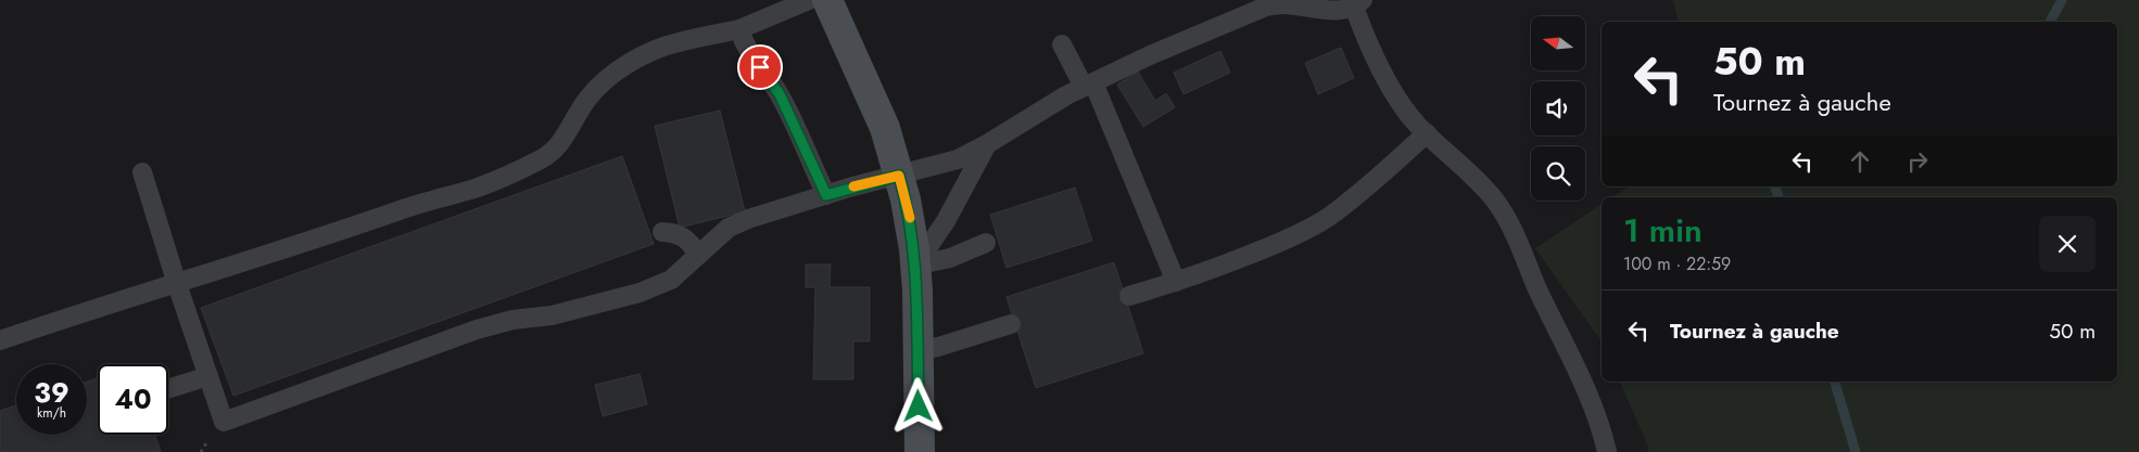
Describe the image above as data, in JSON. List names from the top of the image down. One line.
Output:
{"north":"left","page":{"turn":["50 m","Tournez à gauche"],"heading":["1 min","100 m · 22:59"],"list":[{"name":"Tournez à gauche","value":"50 m"}],"speed":"39 km/h","limit":"40"}}
